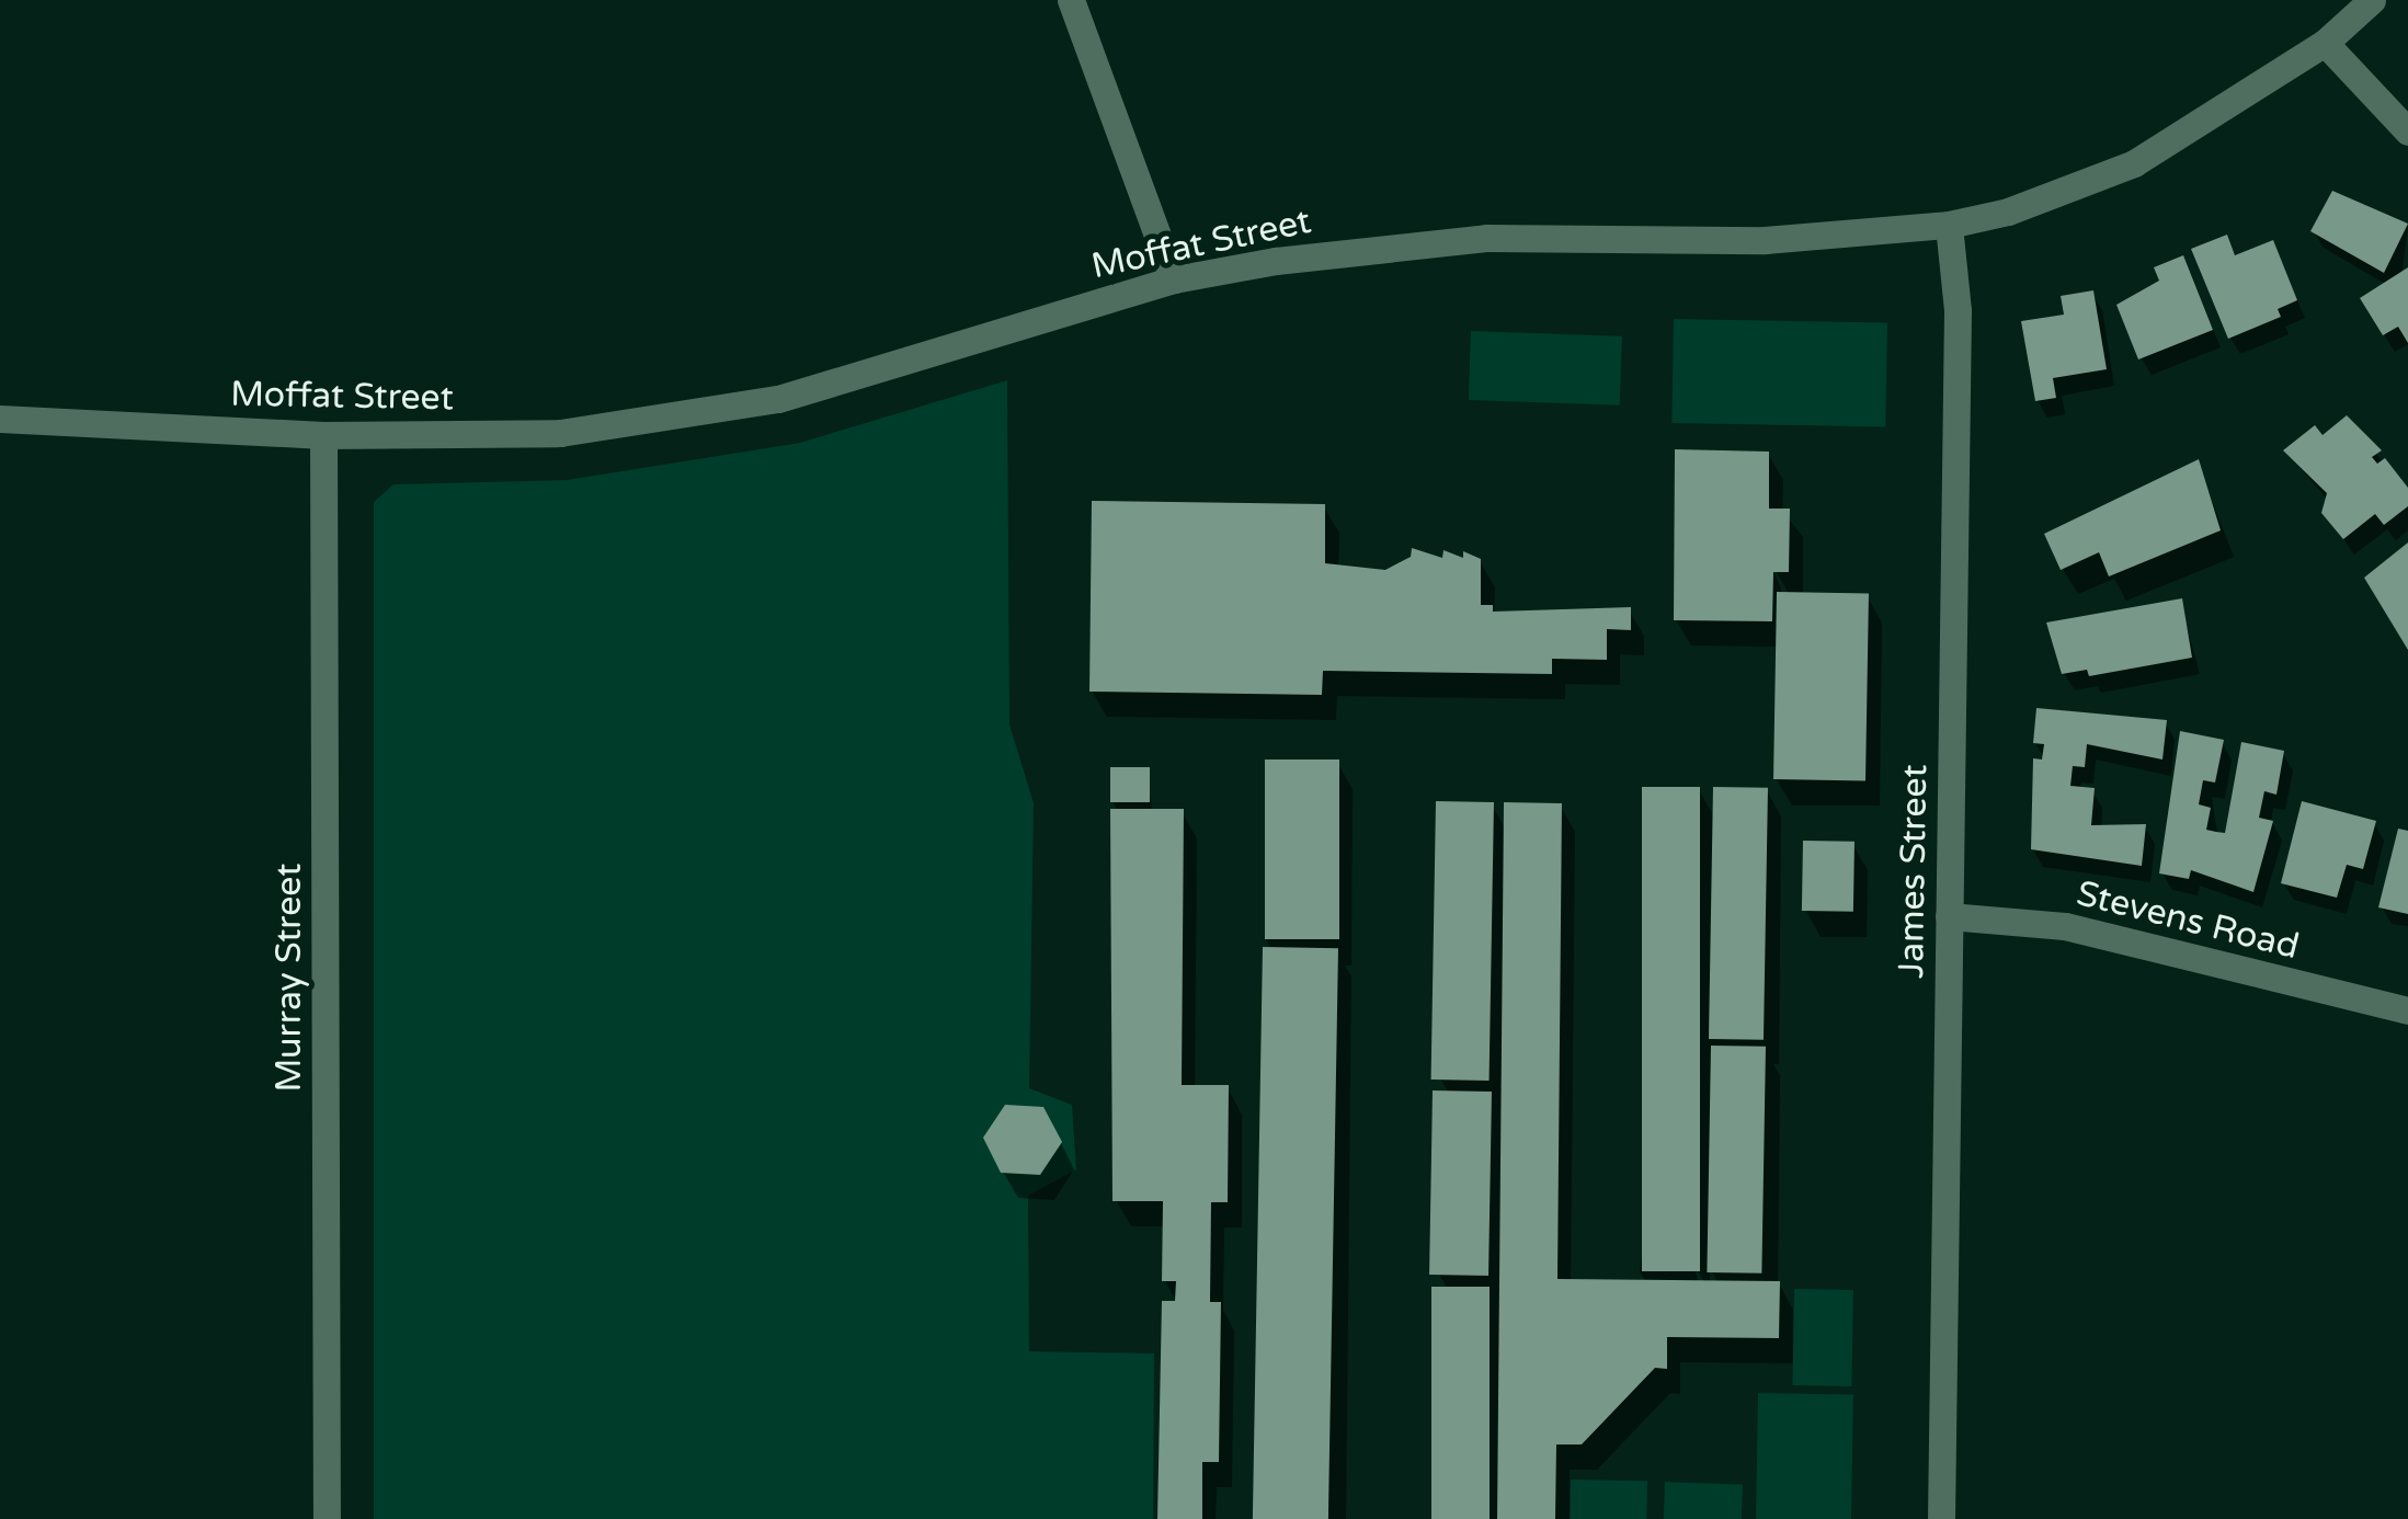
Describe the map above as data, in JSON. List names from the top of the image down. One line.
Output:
{"streets":{"street":["Moffat Street","James Street","Stevens Road","Murray Street"]},"crossings":[["Moffat Street","James Street"],["Moffat Street","Murray Street"],["James Street","Stevens Road"]]}
